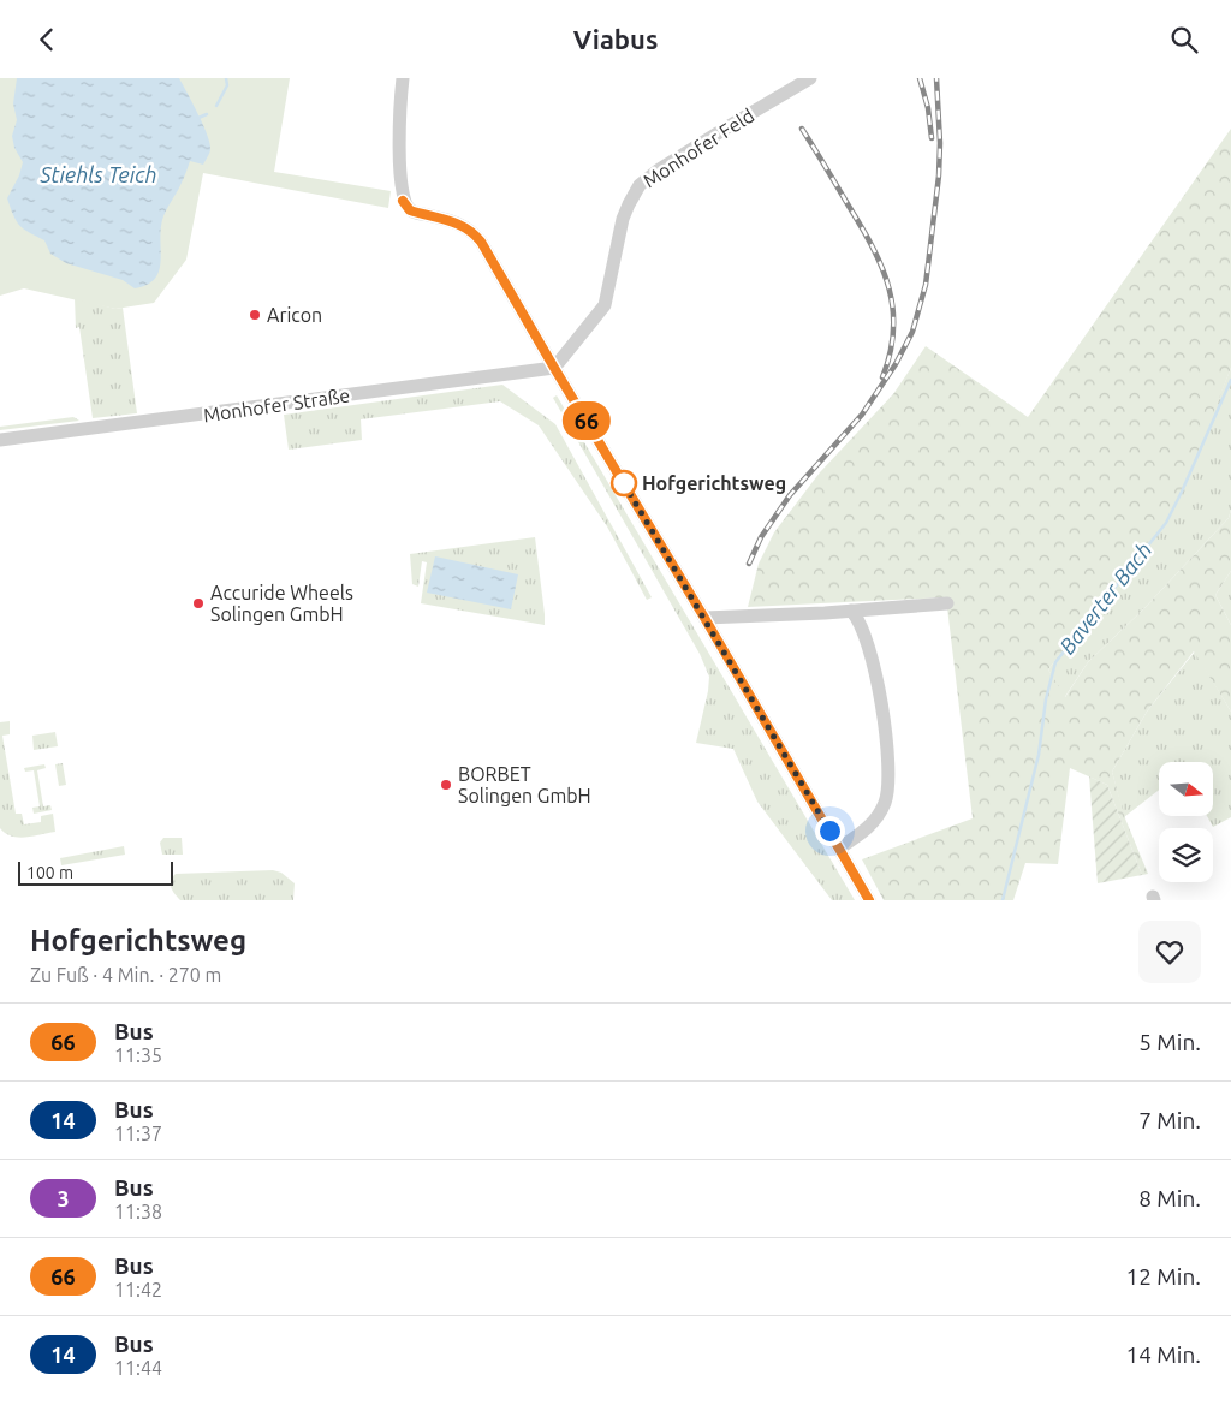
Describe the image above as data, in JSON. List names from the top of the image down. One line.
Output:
{"streets":{"street":["Monhofer Feld","Monhofer Straße"]},"crossings":[["Monhofer Feld","Monhofer Straße"]],"water":["Stiehls Teich","Baverter Bach"],"places":["Aricon","Hofgerichtsweg","Accuride Wheels Solingen GmbH","BORBET Solingen GmbH"],"lines":["bus line 66"],"scale_bar":"100 m","north":"right","page":{"header":"Viabus","on_map":"66","scale":"100 m","heading":["Hofgerichtsweg","Zu Fuß · 4 Min. · 270 m"],"list":[{"mark":"66","name":"Bus","note":"11:35","value":"5 Min."},{"mark":"14","name":"Bus","note":"11:37","value":"7 Min."},{"mark":"3","name":"Bus","note":"11:38","value":"8 Min."},{"mark":"66","name":"Bus","note":"11:42","value":"12 Min."},{"mark":"14","name":"Bus","note":"11:44","value":"14 Min."}]}}
